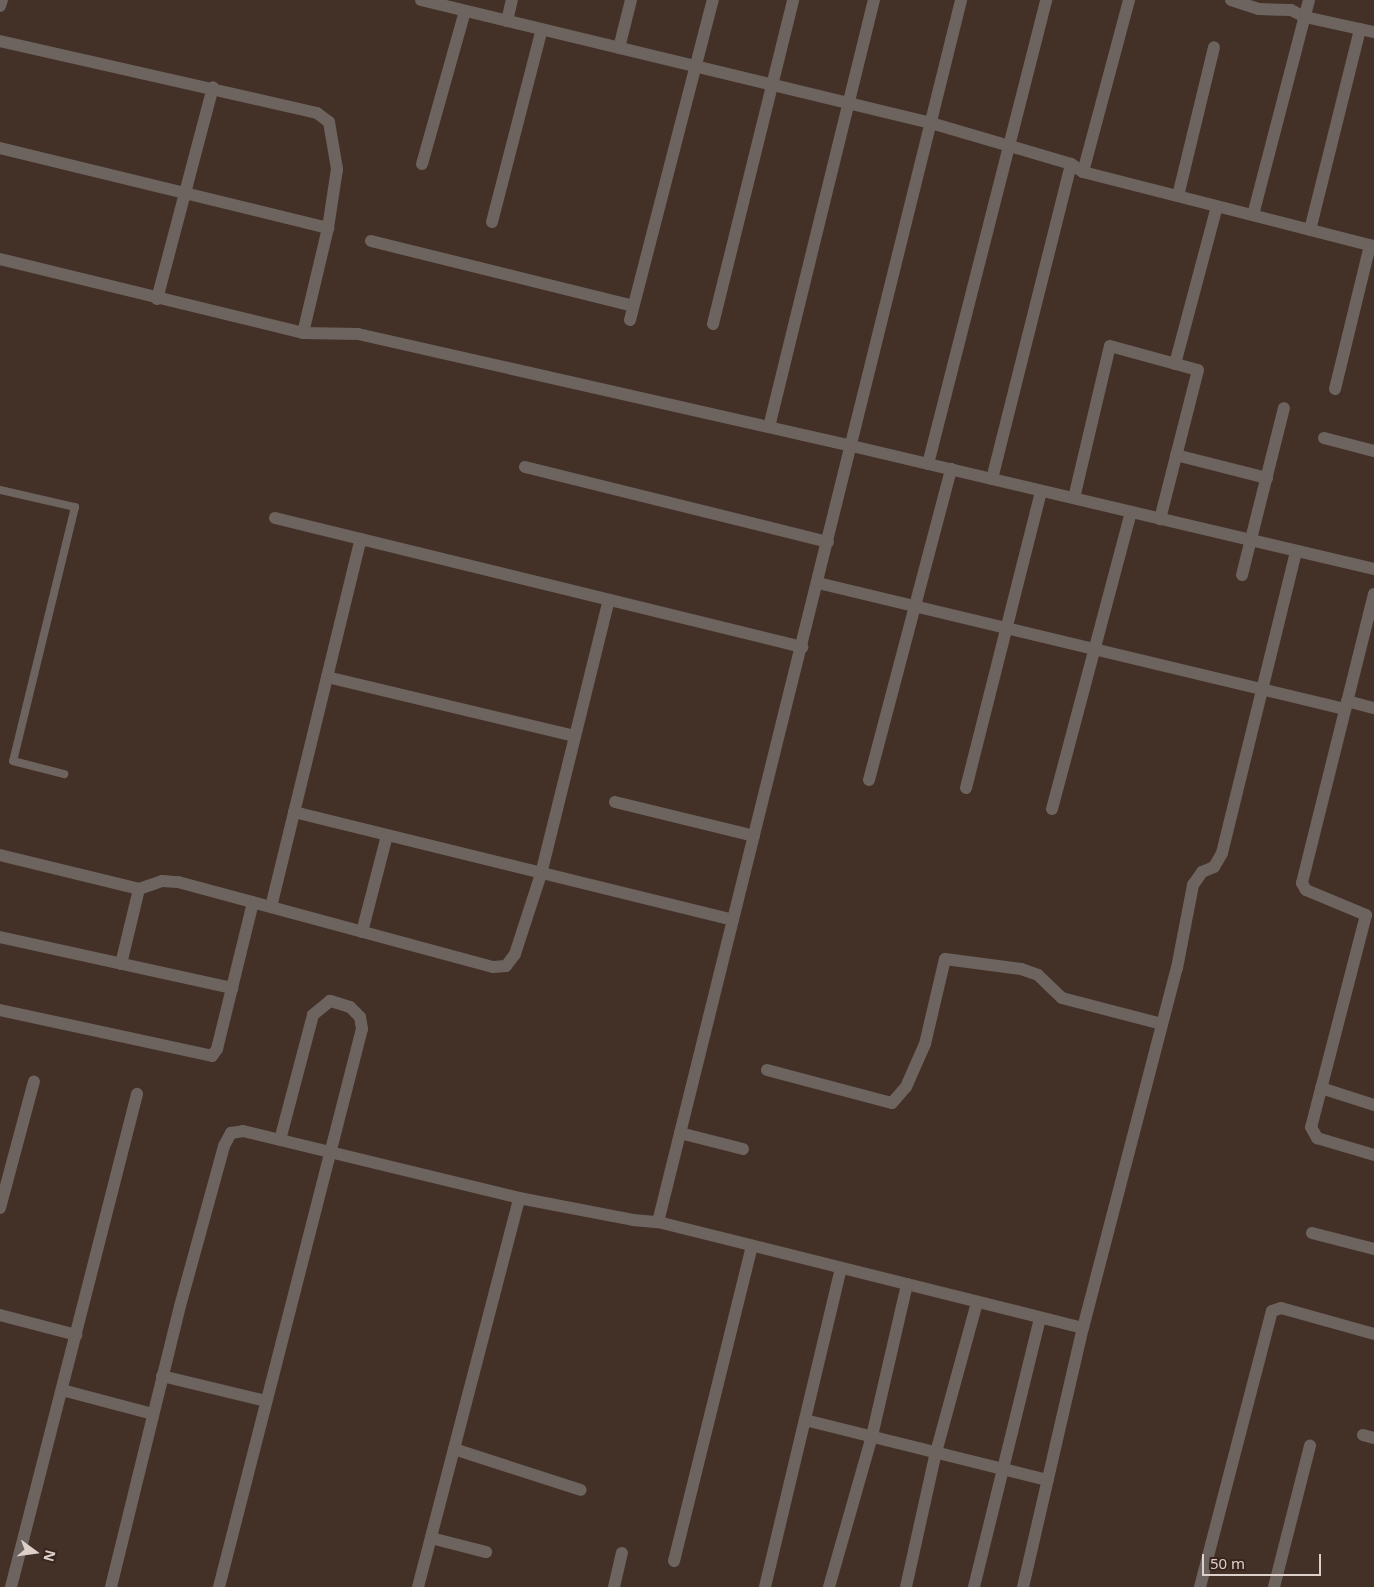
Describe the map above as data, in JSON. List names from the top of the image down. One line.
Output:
{"scale_bar":"50 m","north":"right"}
